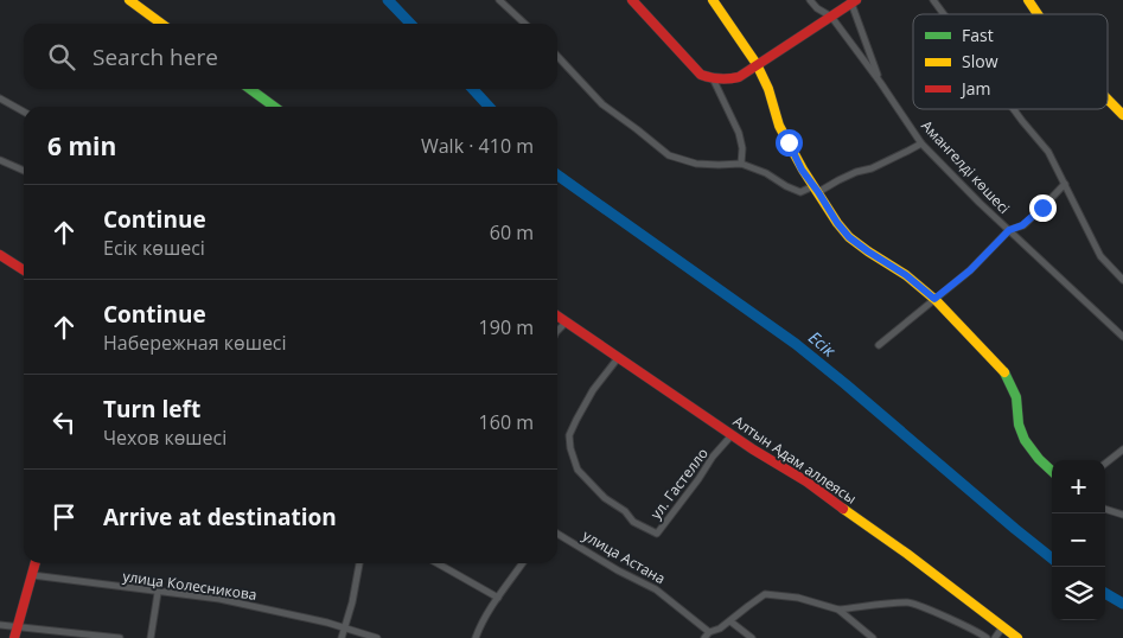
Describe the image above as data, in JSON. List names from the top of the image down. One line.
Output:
{"streets":{"street":["Амангелді көшесі","Алтын Адам аллеясы","ул. Гастелло","улица Астана","улица Колесникова"]},"crossings":[["Алтын Адам аллеясы","ул. Гастелло"]],"water":["Есік"],"legend":["Fast","Slow","Jam"],"page":{"search":"Search here","heading":["6 min","Walk · 410 m"],"list":[["Continue","Есік көшесі","60 m"],["Continue","Набережная көшесі","190 m"],["Turn left","Чехов көшесі","160 m"],"Arrive at destination"],"map_buttons":["+","−"]}}
